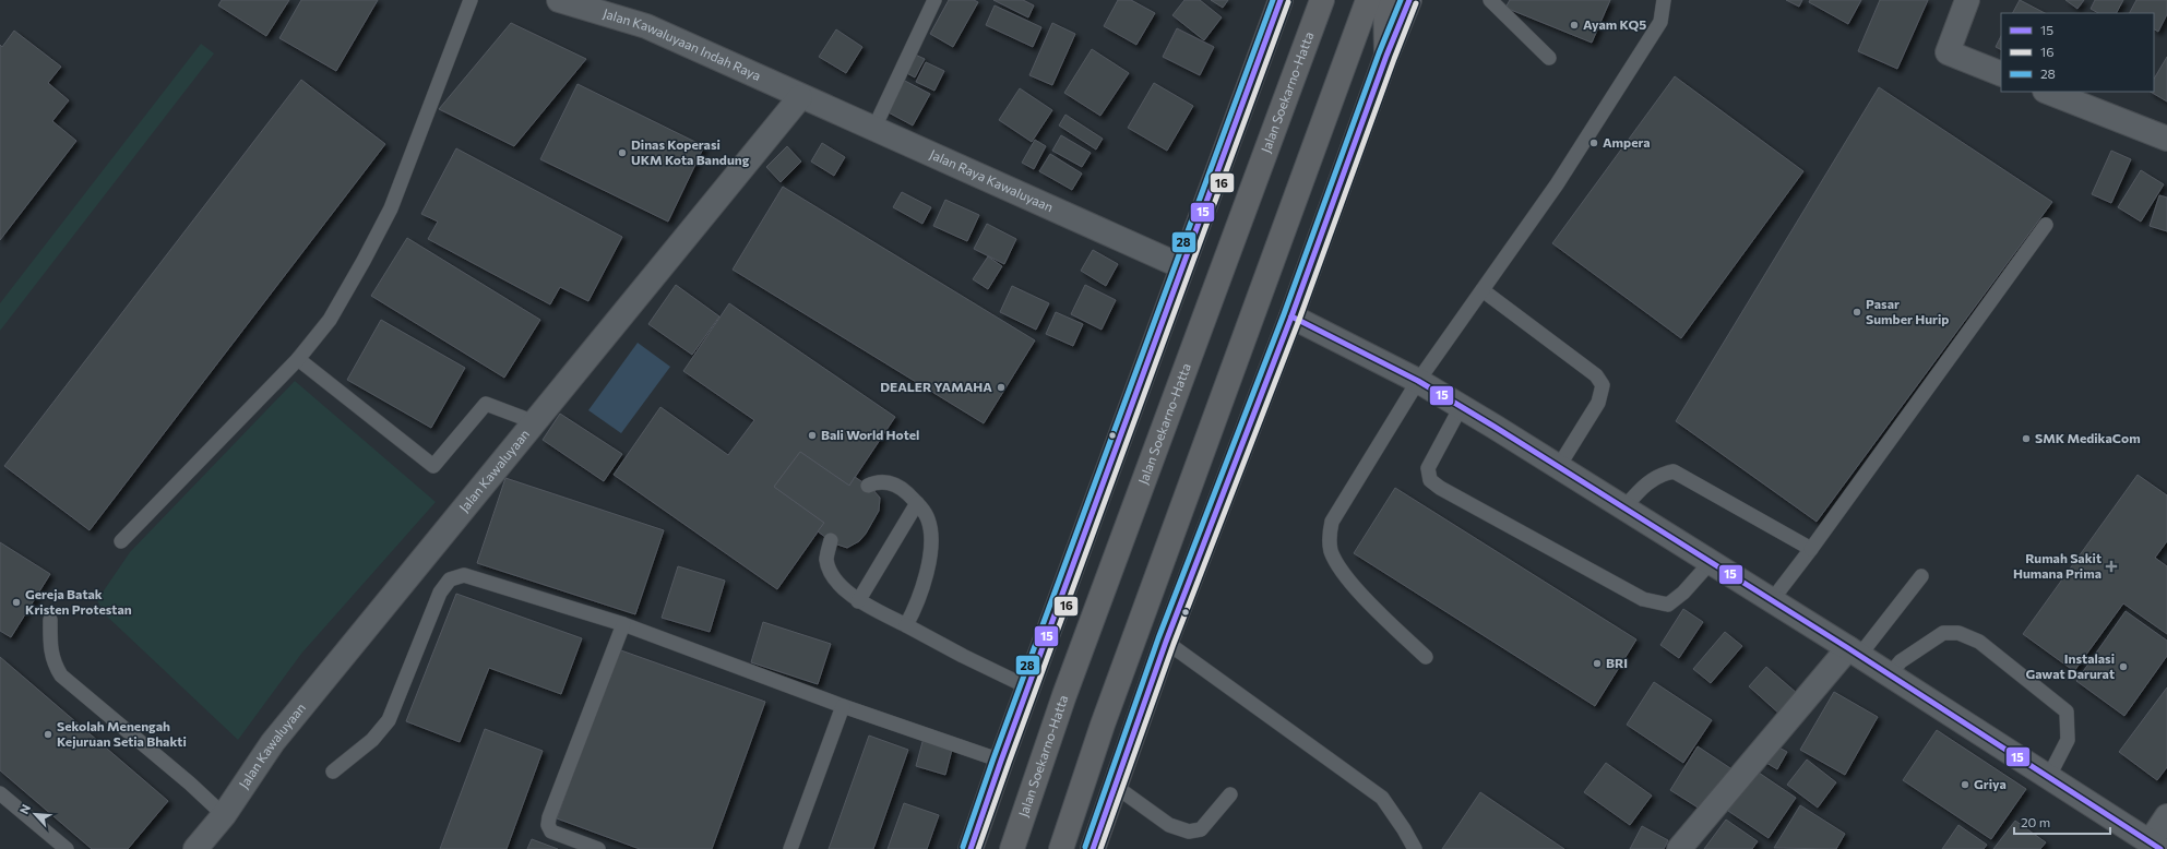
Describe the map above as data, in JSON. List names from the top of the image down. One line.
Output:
{"streets":{"highway":["Jalan Soekarno-Hatta"],"street":["Jalan Kawaluyaan Indah Raya","Jalan Raya Kawaluyaan","Jalan Kawaluyaan"]},"crossings":[["Jalan Kawaluyaan Indah Raya","Jalan Raya Kawaluyaan"],["Jalan Kawaluyaan Indah Raya","Jalan Kawaluyaan"],["Jalan Raya Kawaluyaan","Jalan Kawaluyaan"]],"places":{"other":["Ayam KQ5","Ampera","Dinas Koperasi UKM Kota Bandung","Pasar Sumber Hurip","DEALER YAMAHA","Bali World Hotel","SMK MedikaCom","Gereja Batak Kristen Protestan","BRI","Instalasi Gawat Darurat","Sekolah Menengah Kejuruan Setia Bhakti","Griya"],"health":["Rumah Sakit Humana Prima"]},"lines":["transit line 15","transit line 28","transit line 16"],"legend":["15","16","28"],"scale_bar":"20 m","north":"top left"}
